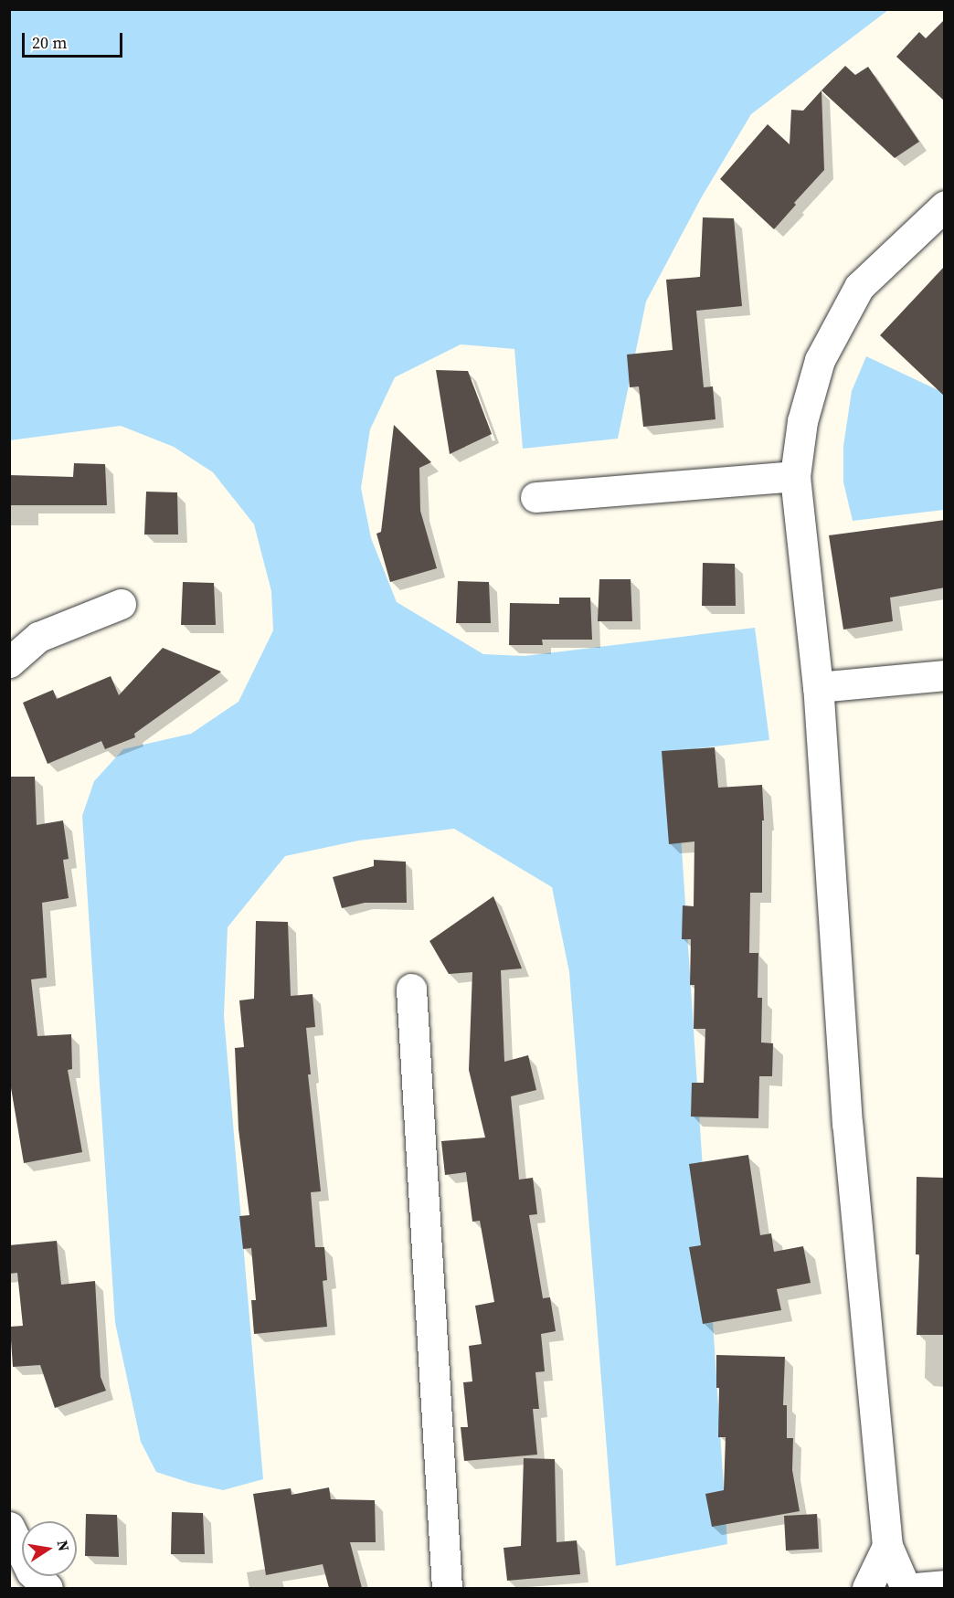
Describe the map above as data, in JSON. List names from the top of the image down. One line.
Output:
{"scale_bar":"20 m","north":"right"}
